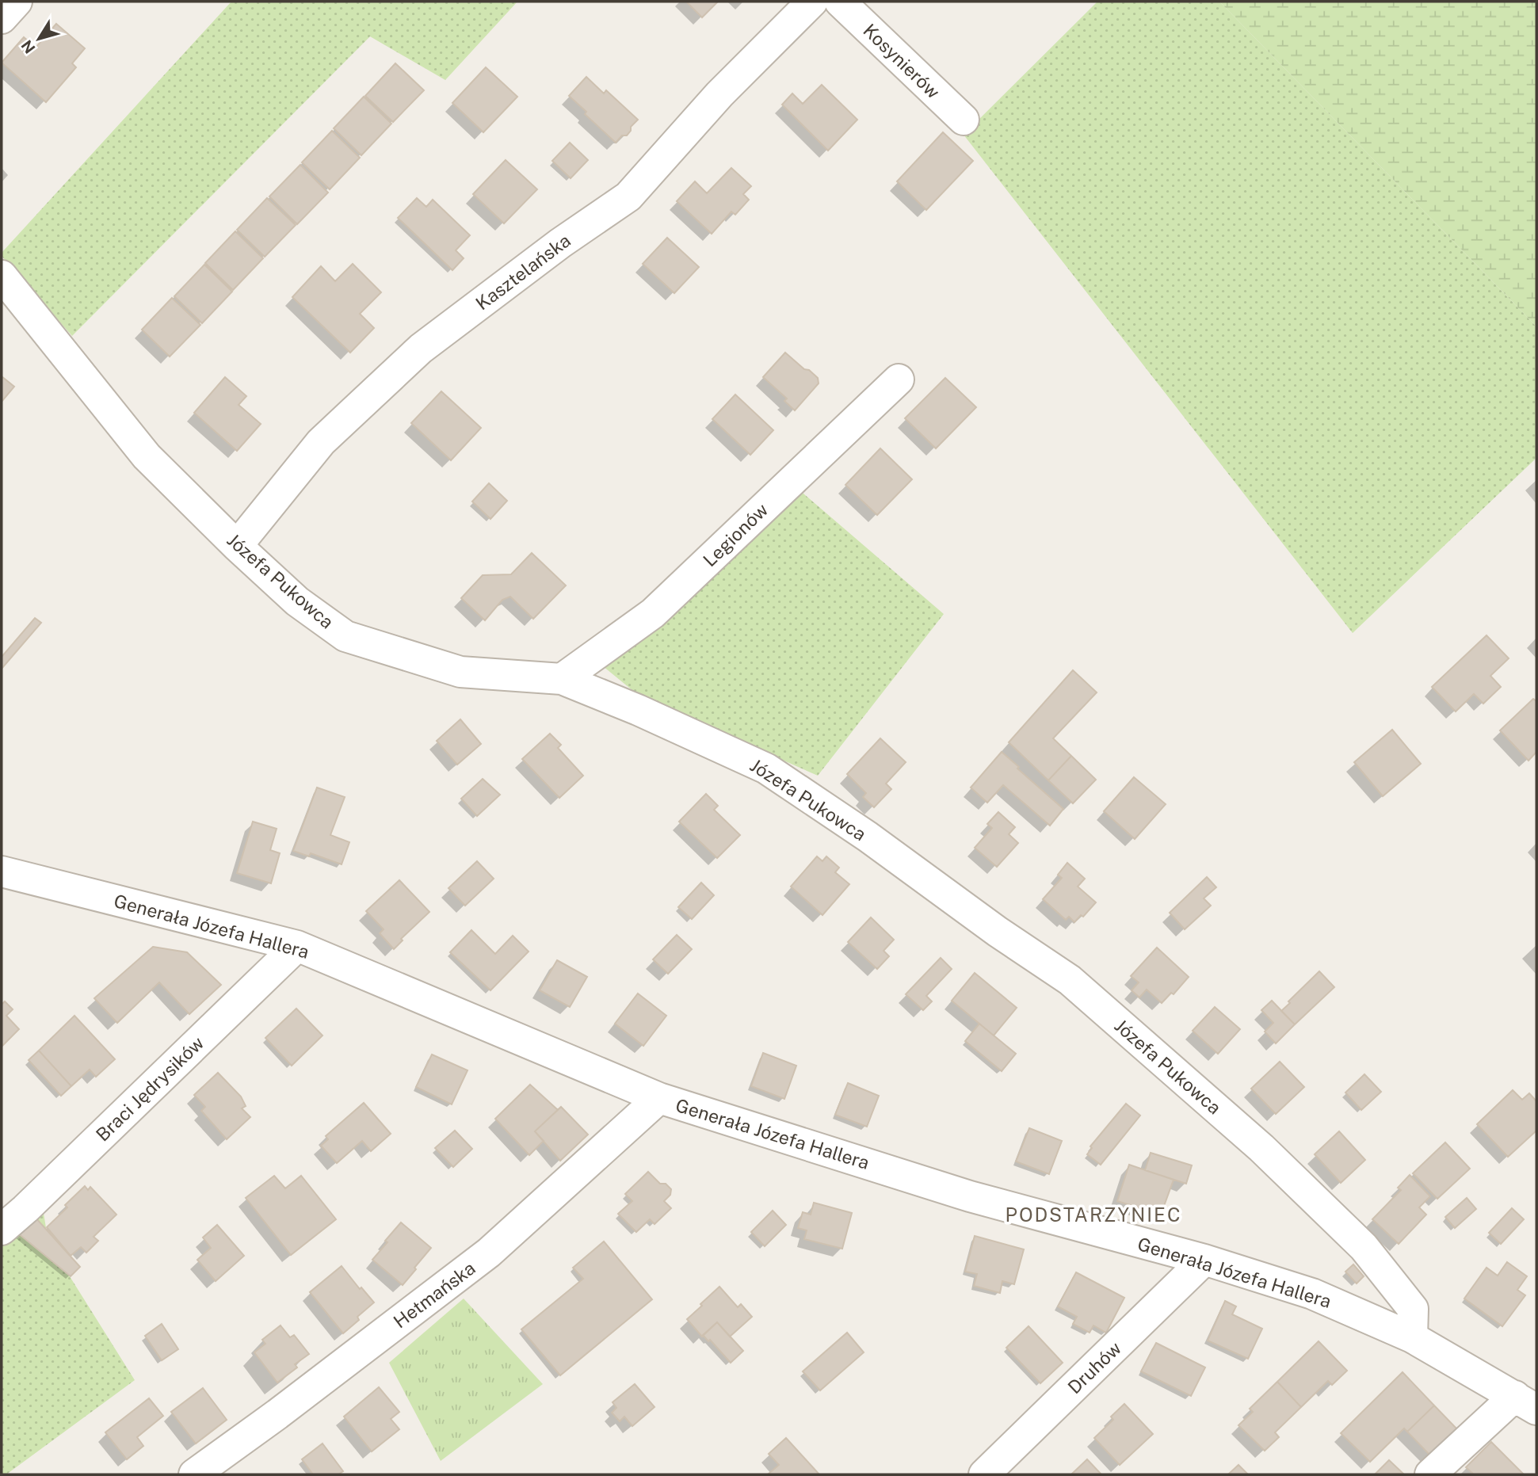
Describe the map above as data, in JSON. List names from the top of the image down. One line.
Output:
{"streets":{"street":["Kosynierów","Kasztelańska","Legionów","Józefa Pukowca","Generała Józefa Hallera","Braci Jędrysików","Hetmańska","Druhów"]},"crossings":[["Kasztelańska","Józefa Pukowca"],["Legionów","Józefa Pukowca"],["Józefa Pukowca","Generała Józefa Hallera"],["Generała Józefa Hallera","Braci Jędrysików"],["Generała Józefa Hallera","Hetmańska"],["Generała Józefa Hallera","Druhów"]],"districts":["PODSTARZYNIEC"],"north":"bottom left"}
